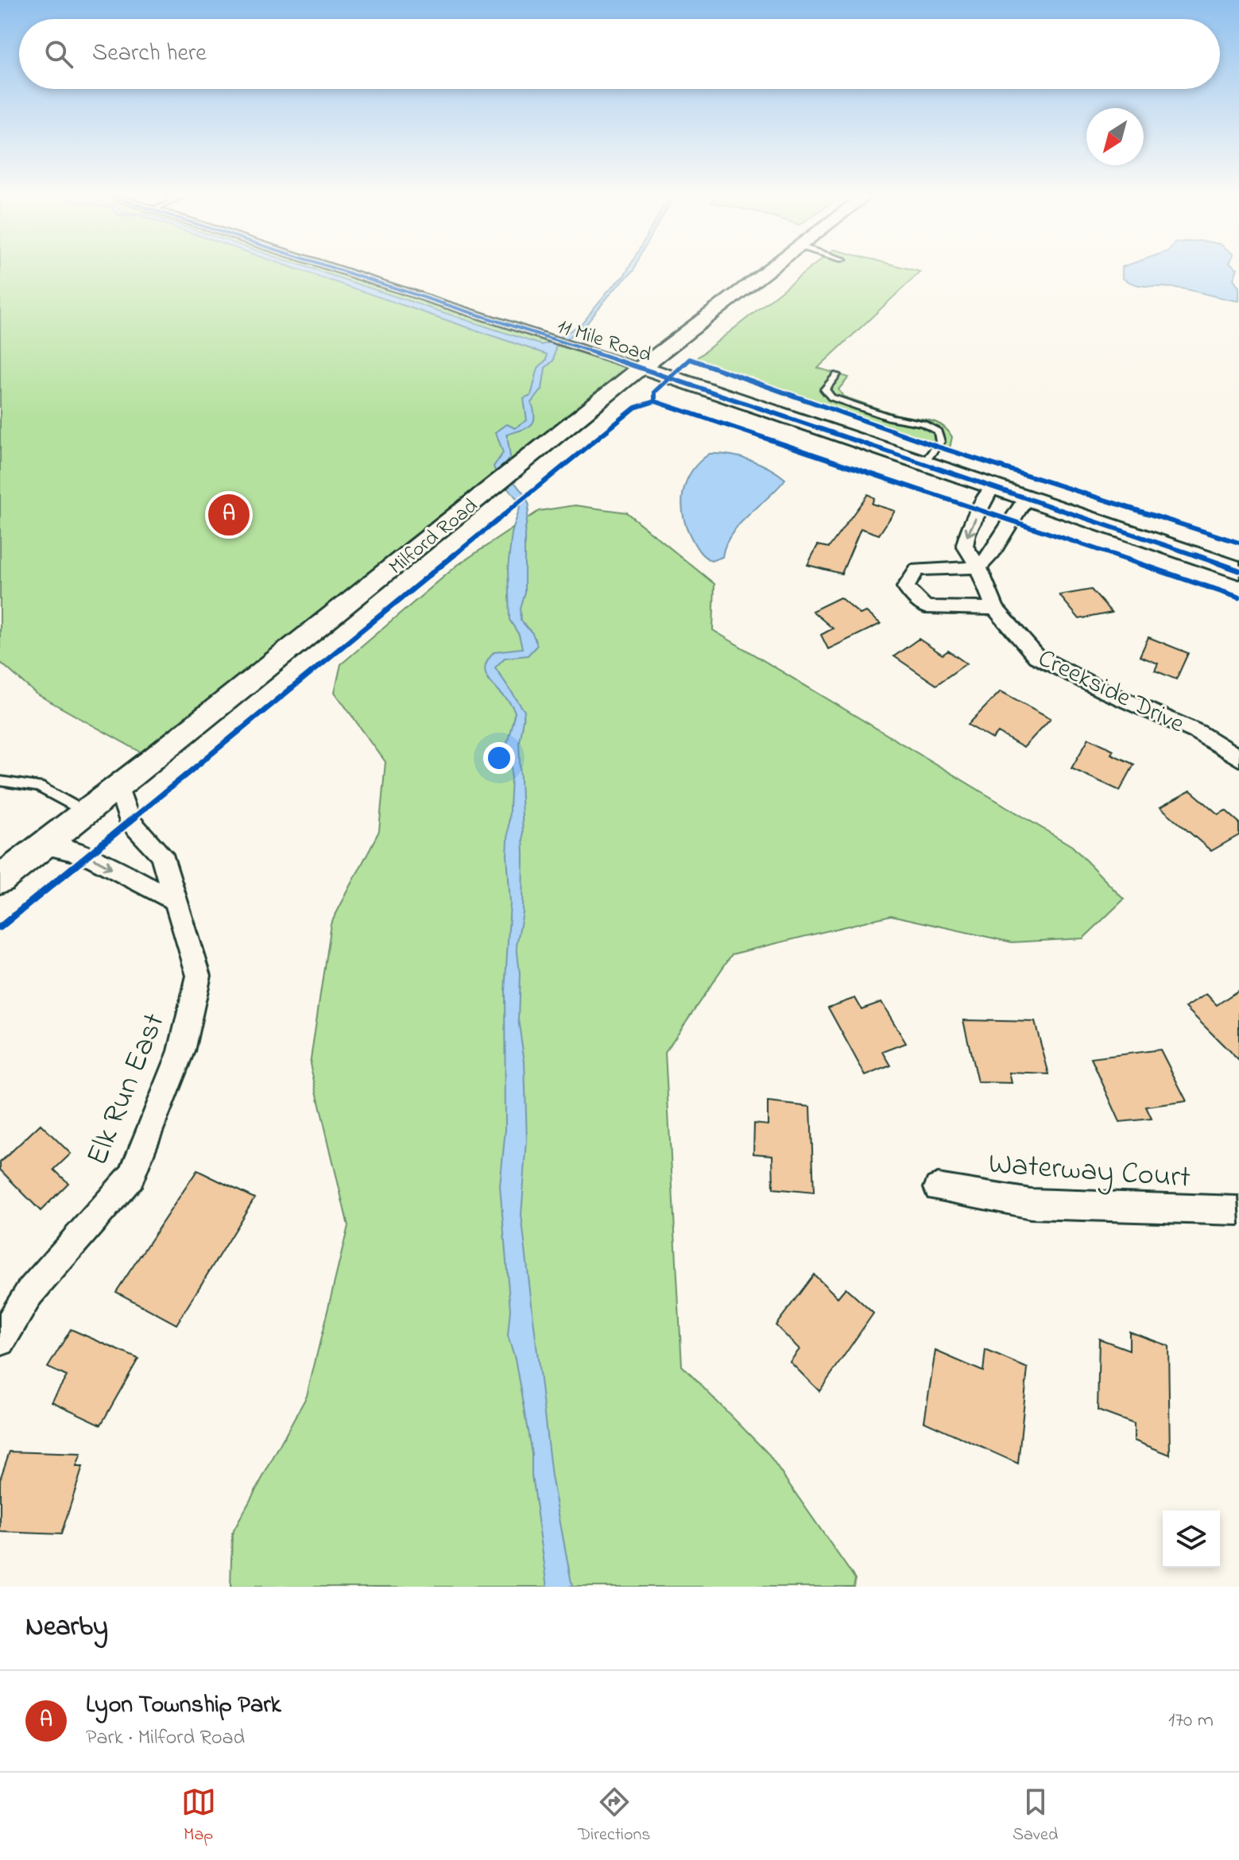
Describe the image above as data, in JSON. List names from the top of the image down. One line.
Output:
{"streets":{"street":["11 Mile Road","Milford Road","Creekside Drive","Elk Run East","Waterway Court"]},"crossings":[["11 Mile Road","Milford Road"],["11 Mile Road","Creekside Drive"],["Milford Road","Elk Run East"]],"north":"bottom left","page":{"search":"Search here","pins":"A","heading":"Nearby","list":[{"mark":"A","name":"Lyon Township Park","note":"Park · Milford Road","value":"170 m"}],"nav":["Map","Directions","Saved"]}}
